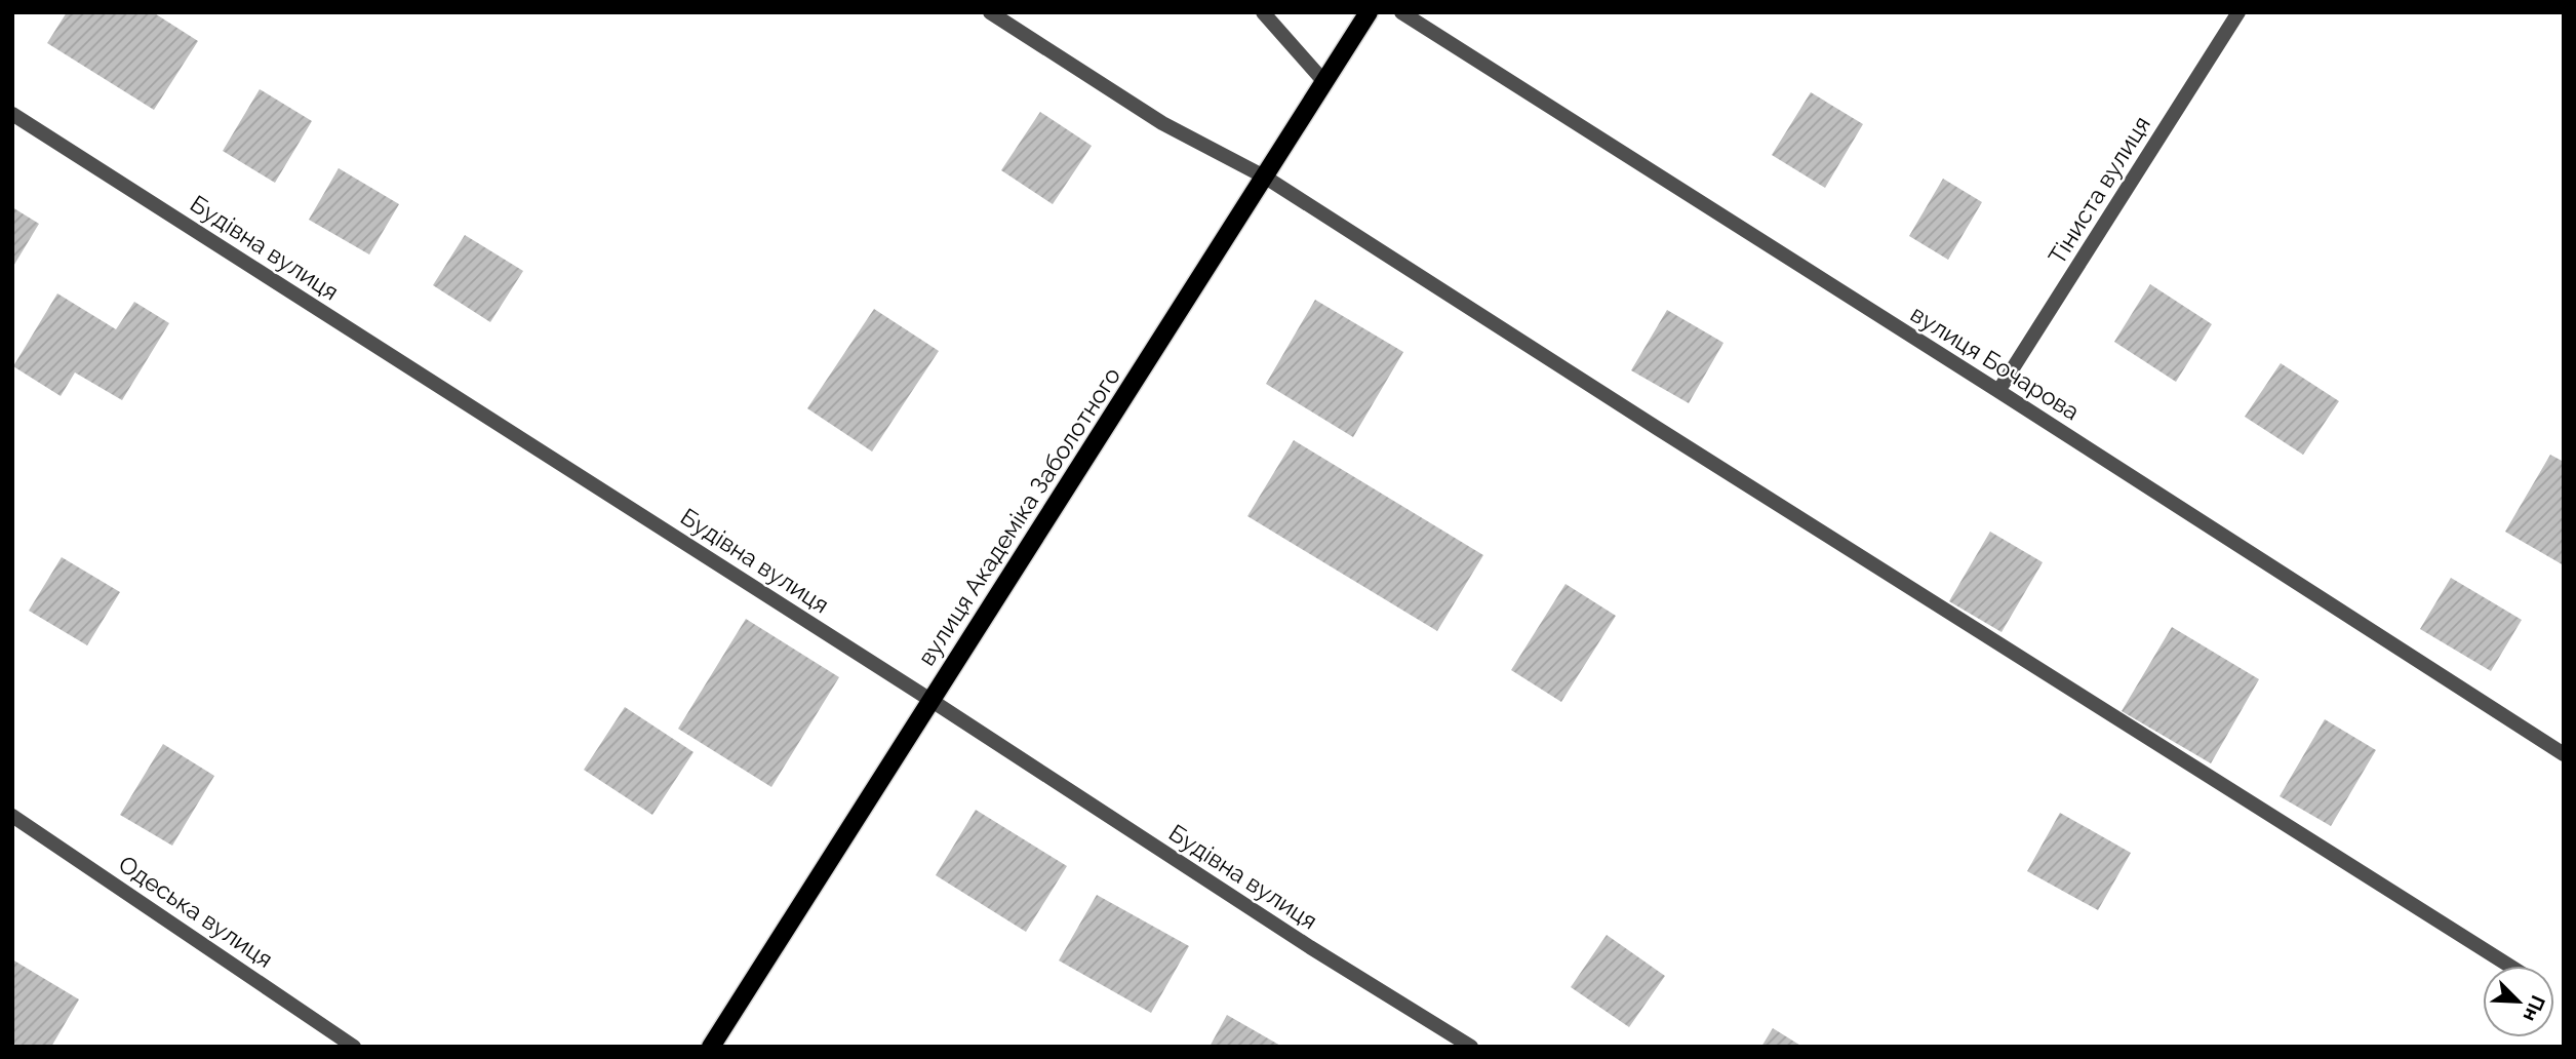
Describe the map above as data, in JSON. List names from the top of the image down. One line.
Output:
{"streets":{"main road":["вулиця Академіка Заболотного"],"street":["Тіниста вулиця","Будівна вулиця","вулиця Бочарова","Одеська вулиця"]},"crossings":[["Тіниста вулиця","вулиця Бочарова"],["Будівна вулиця","вулиця Академіка Заболотного"]],"north":"bottom right"}
